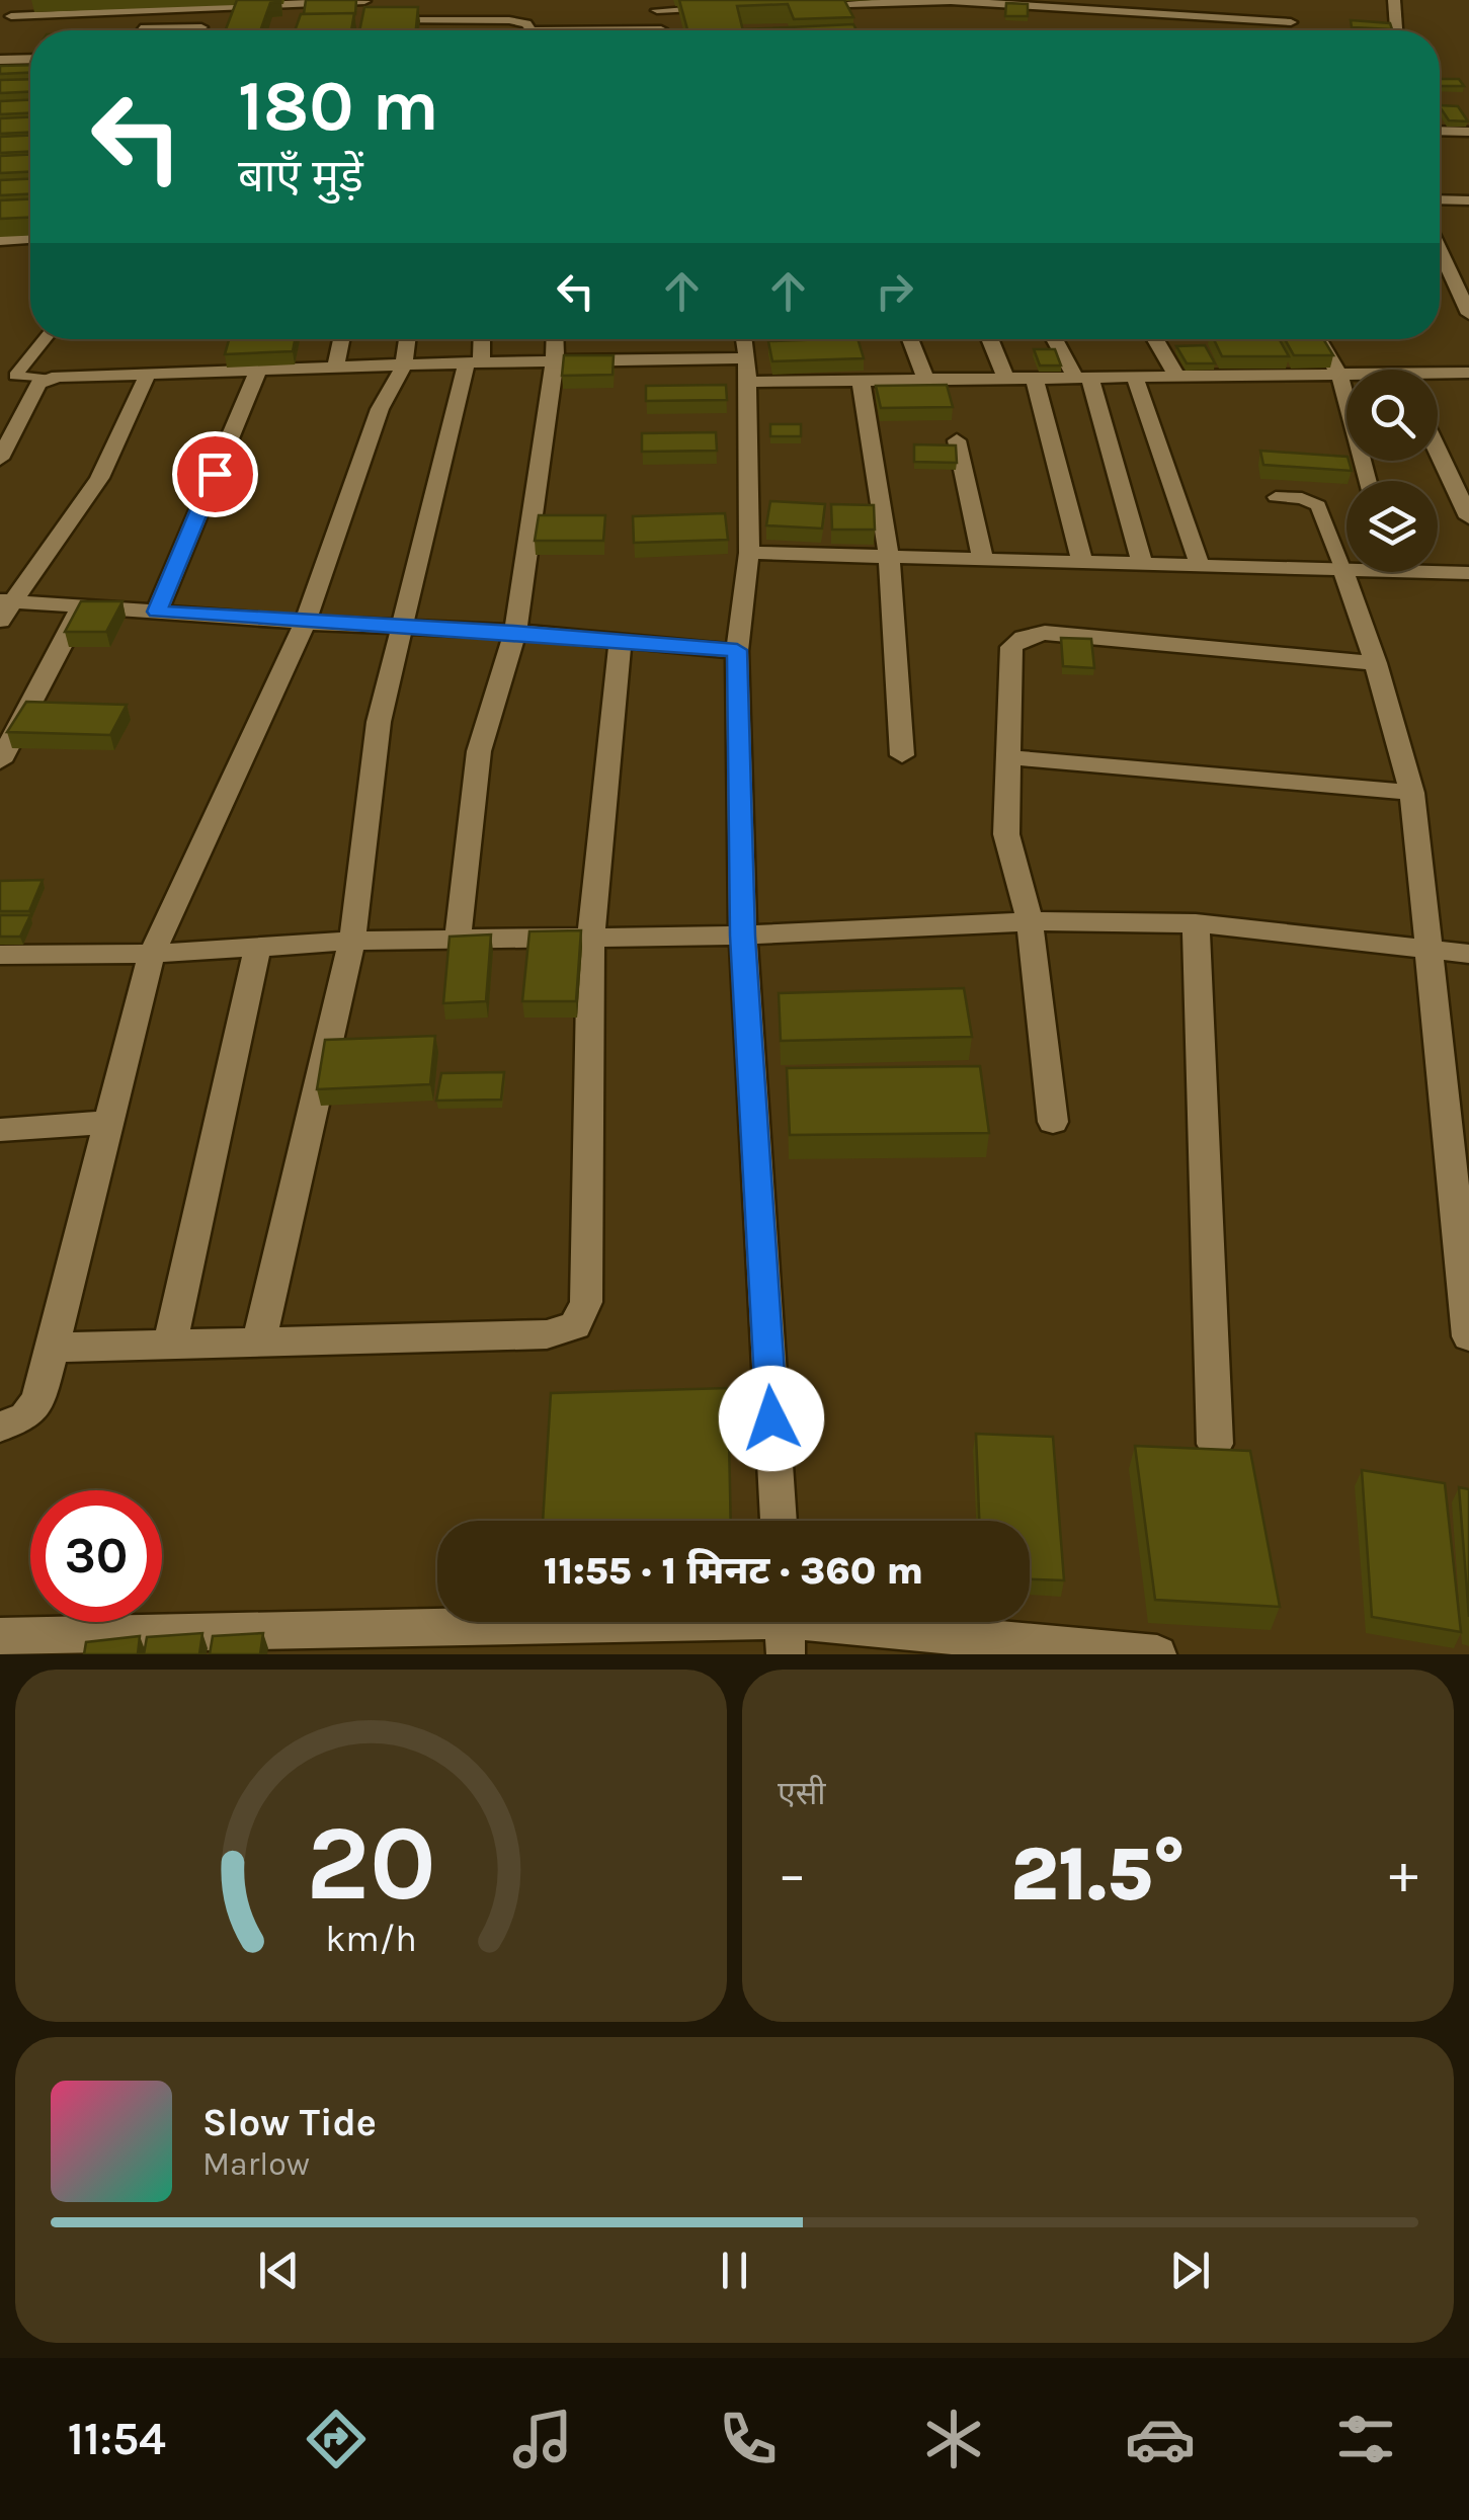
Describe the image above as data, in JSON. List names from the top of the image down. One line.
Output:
{"page":{"turn":["180 m","बाएँ मुड़ें"],"limit":"30","trip":"11:55 · 1 मिनट · 360 m","tile":"एसी","heat":["−","21.5°","+"],"song":["Slow Tide","Marlow"],"tabs":"11:54","gauge":["20","km/h"]}}
